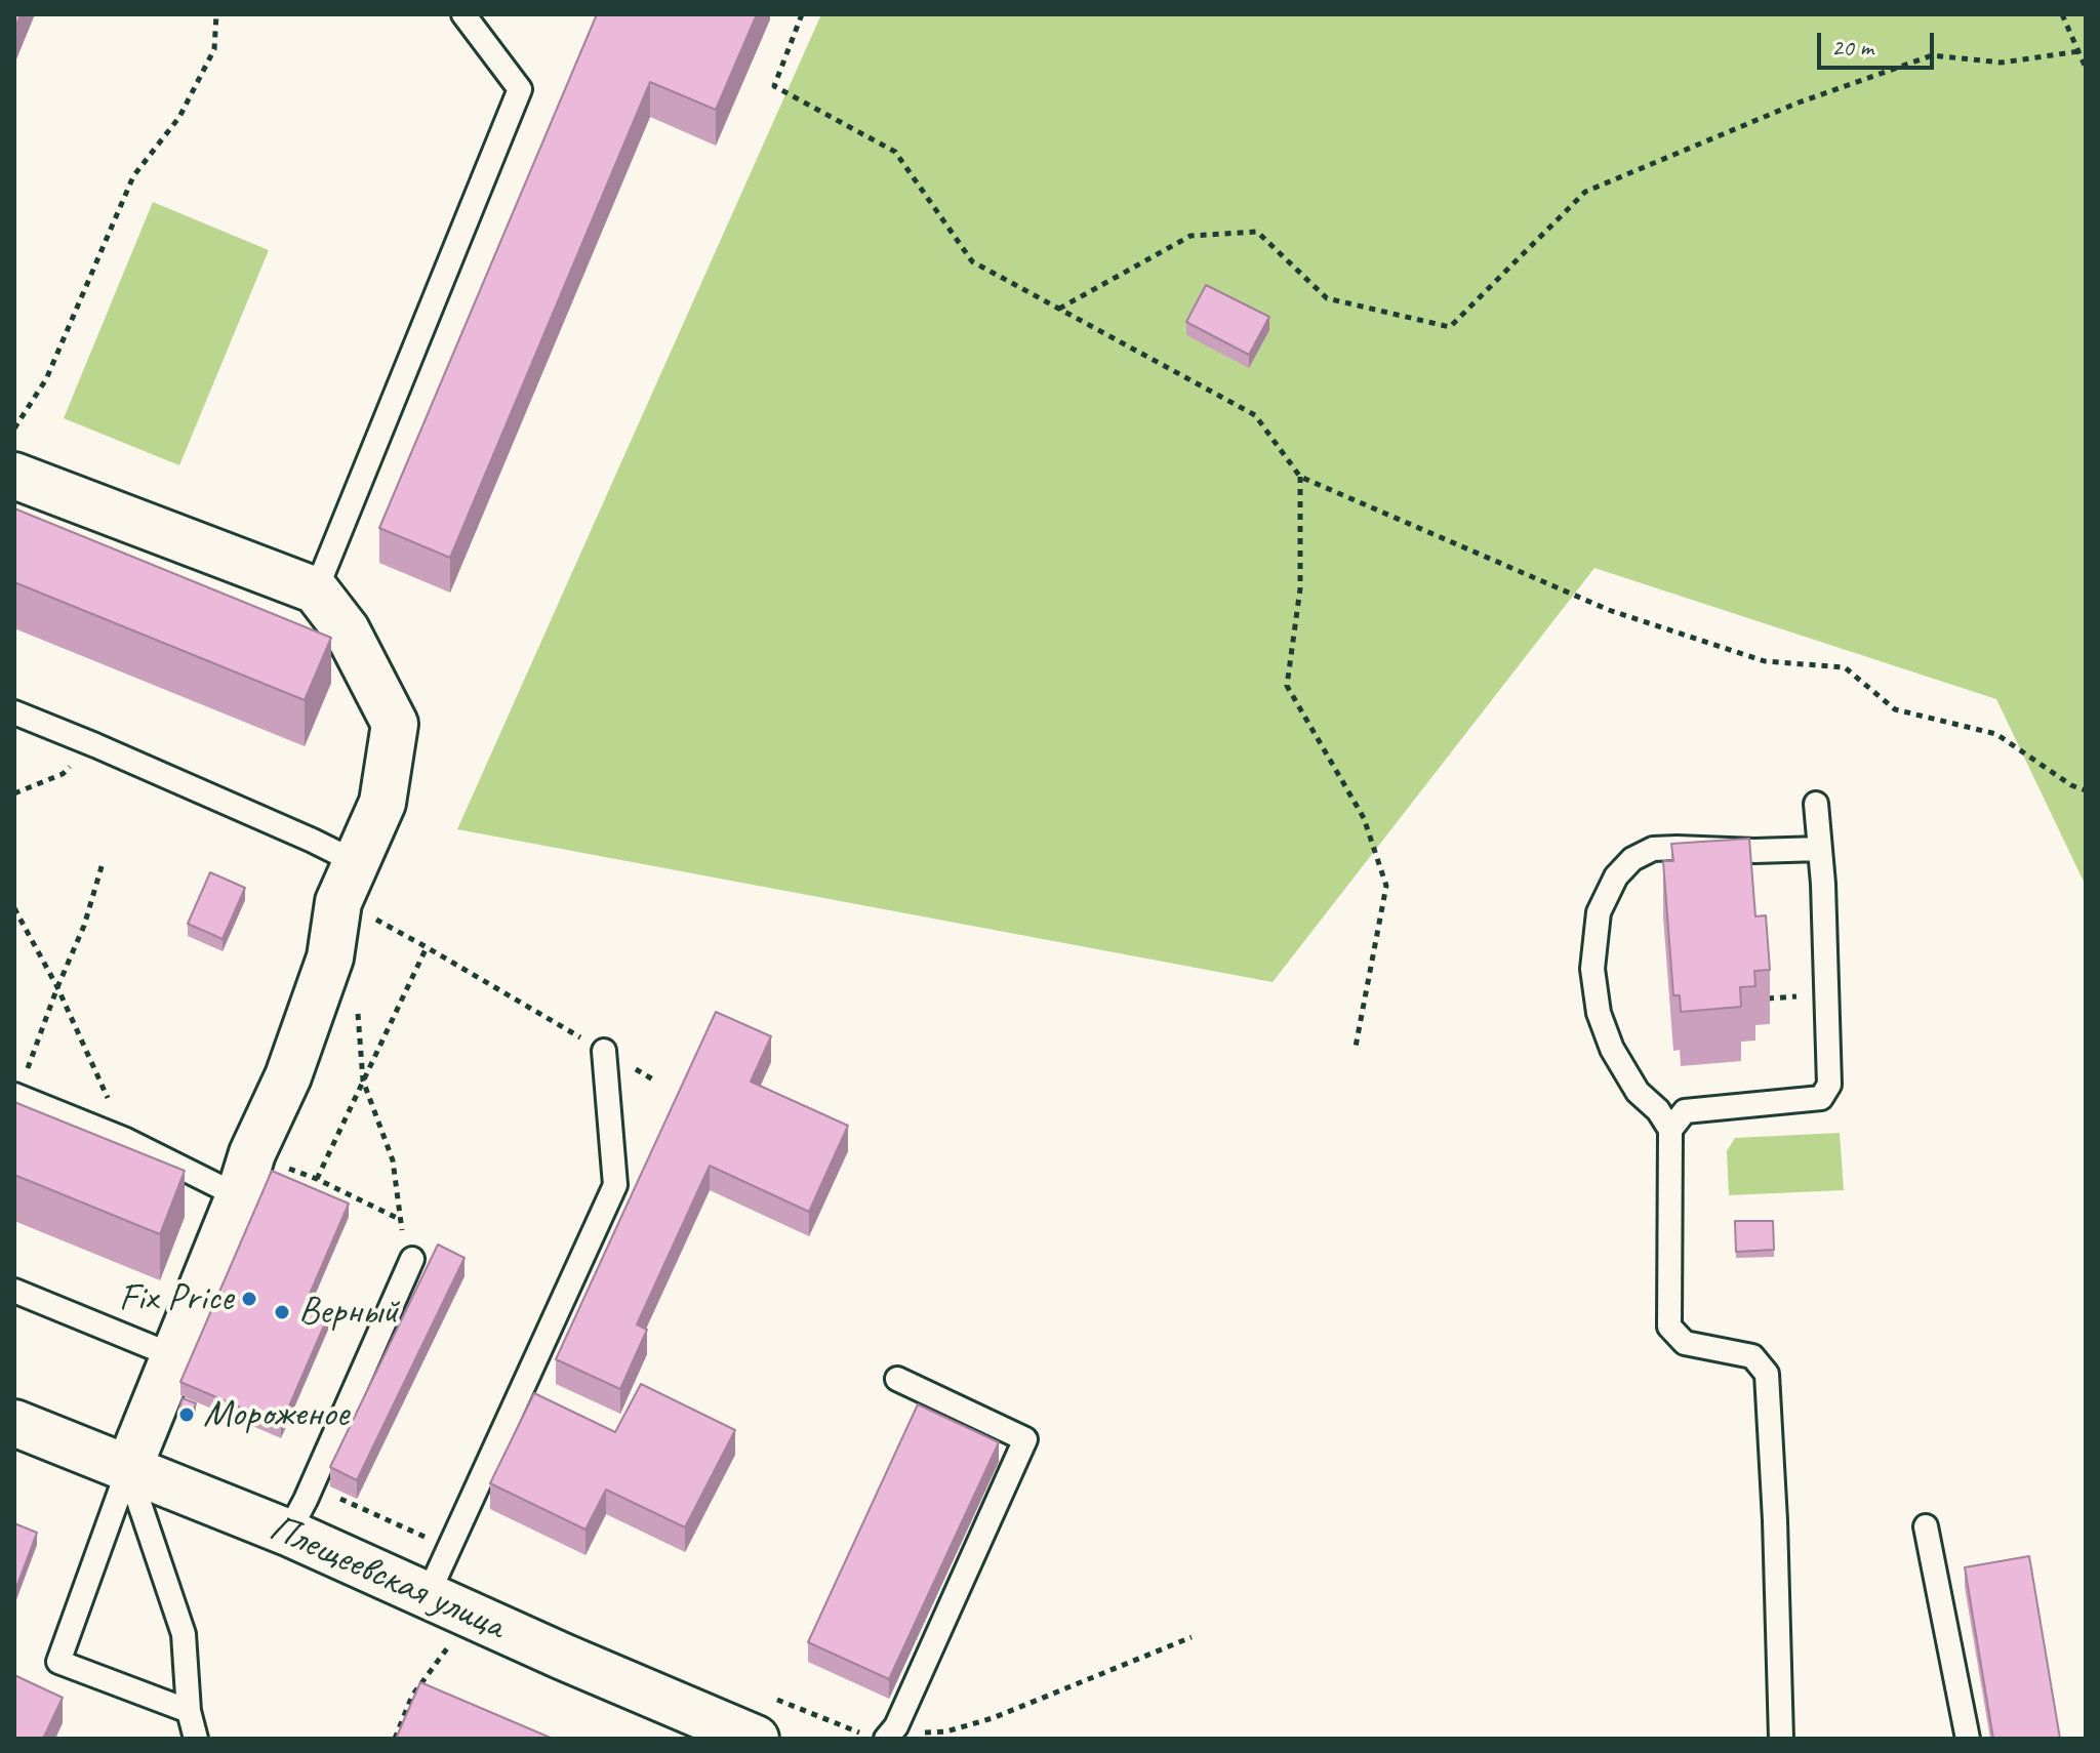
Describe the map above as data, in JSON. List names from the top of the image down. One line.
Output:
{"streets":{"street":["Плещеевская улица"]},"places":["Fix Price","Верный","Мороженое"],"scale_bar":"20 m"}
